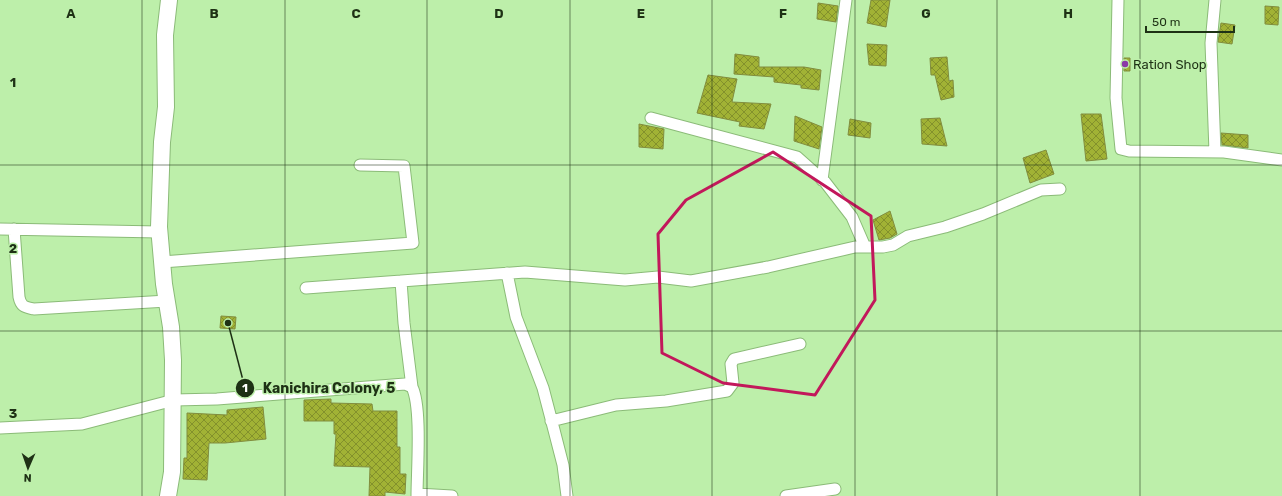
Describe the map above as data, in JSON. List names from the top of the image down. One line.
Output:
{"places":["Ration Shop","Kanichira Colony, 5"],"scale_bar":"50 m","north":"bottom","grid":{"columns":["A","B","C","D","E","F","G","H"],"rows":["1","2","3"]}}
